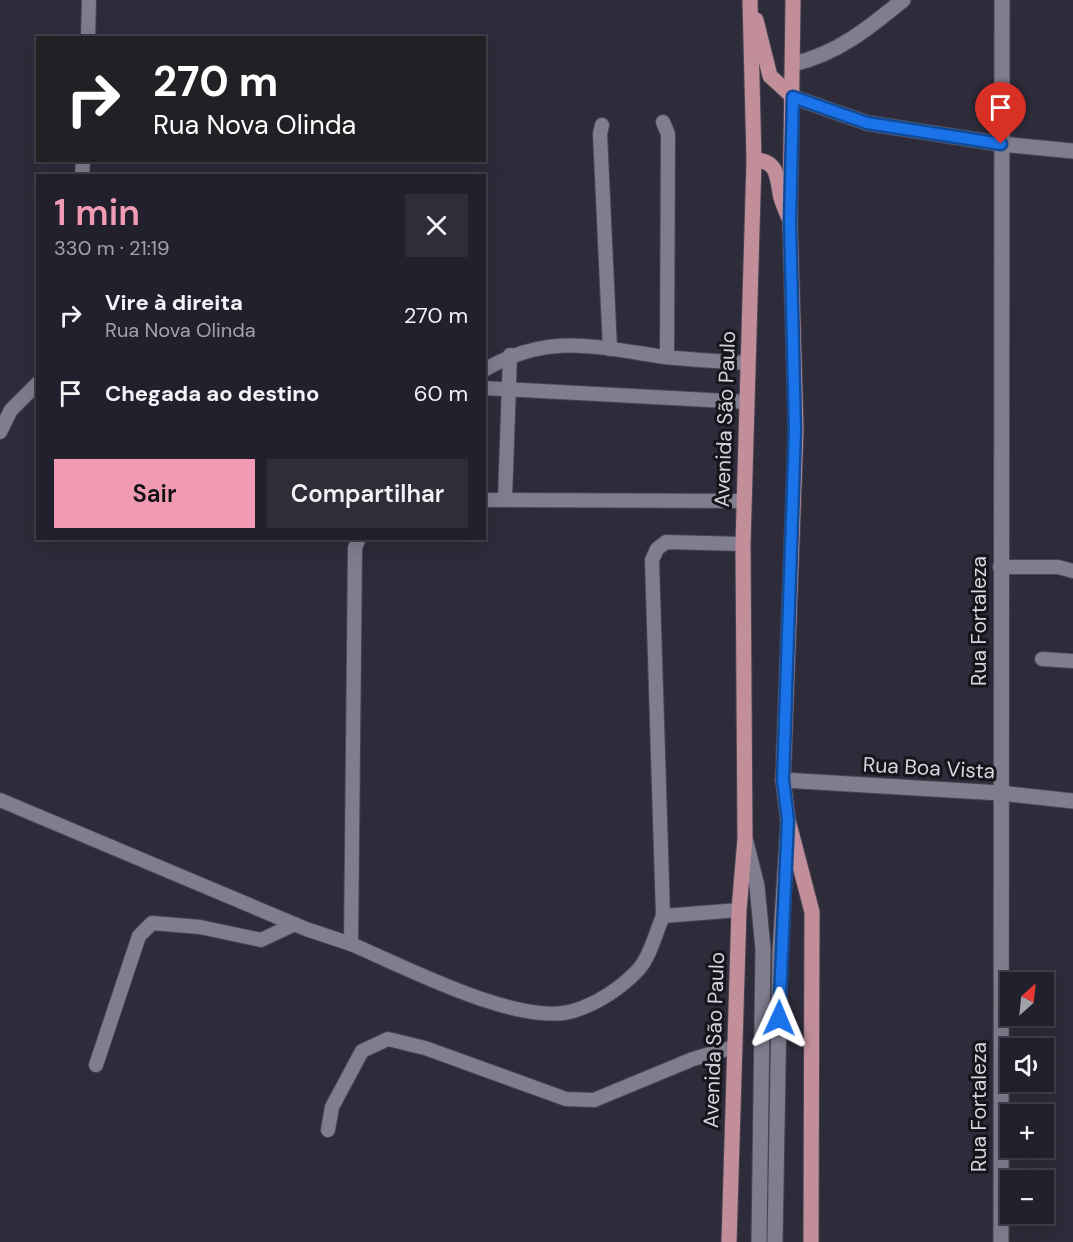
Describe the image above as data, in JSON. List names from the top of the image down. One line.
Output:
{"streets":{"main road":["Avenida São Paulo"],"street":["Rua Fortaleza","Rua Boa Vista"]},"crossings":[["Rua Fortaleza","Rua Boa Vista"]],"north":"top right","page":{"turn":["270 m","Rua Nova Olinda"],"heading":["1 min","330 m · 21:19"],"list":[{"name":"Vire à direita","note":"Rua Nova Olinda","value":"270 m"},{"name":"Chegada ao destino","value":"60 m"}],"buttons":["Sair","Compartilhar"],"map_buttons":["+","−"]}}
